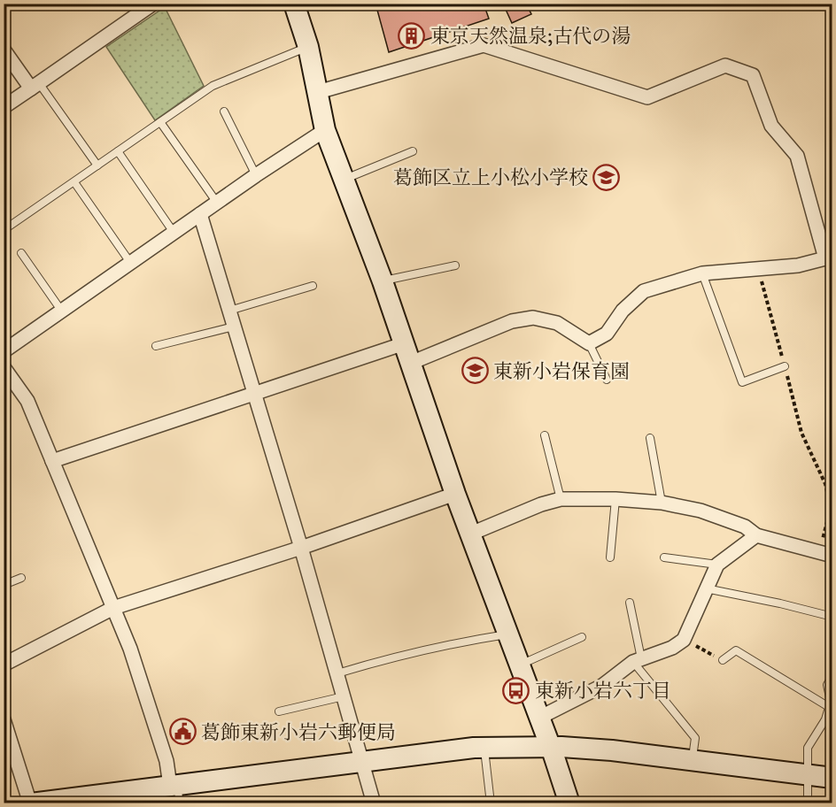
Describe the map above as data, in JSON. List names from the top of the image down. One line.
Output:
{"places":{"building":["東京天然温泉;古代の湯"],"school or university":["葛飾区立上小松小学校","東新小岩保育園"],"bus stop":["東新小岩六丁目"],"public building":["葛飾東新小岩六郵便局"]}}
